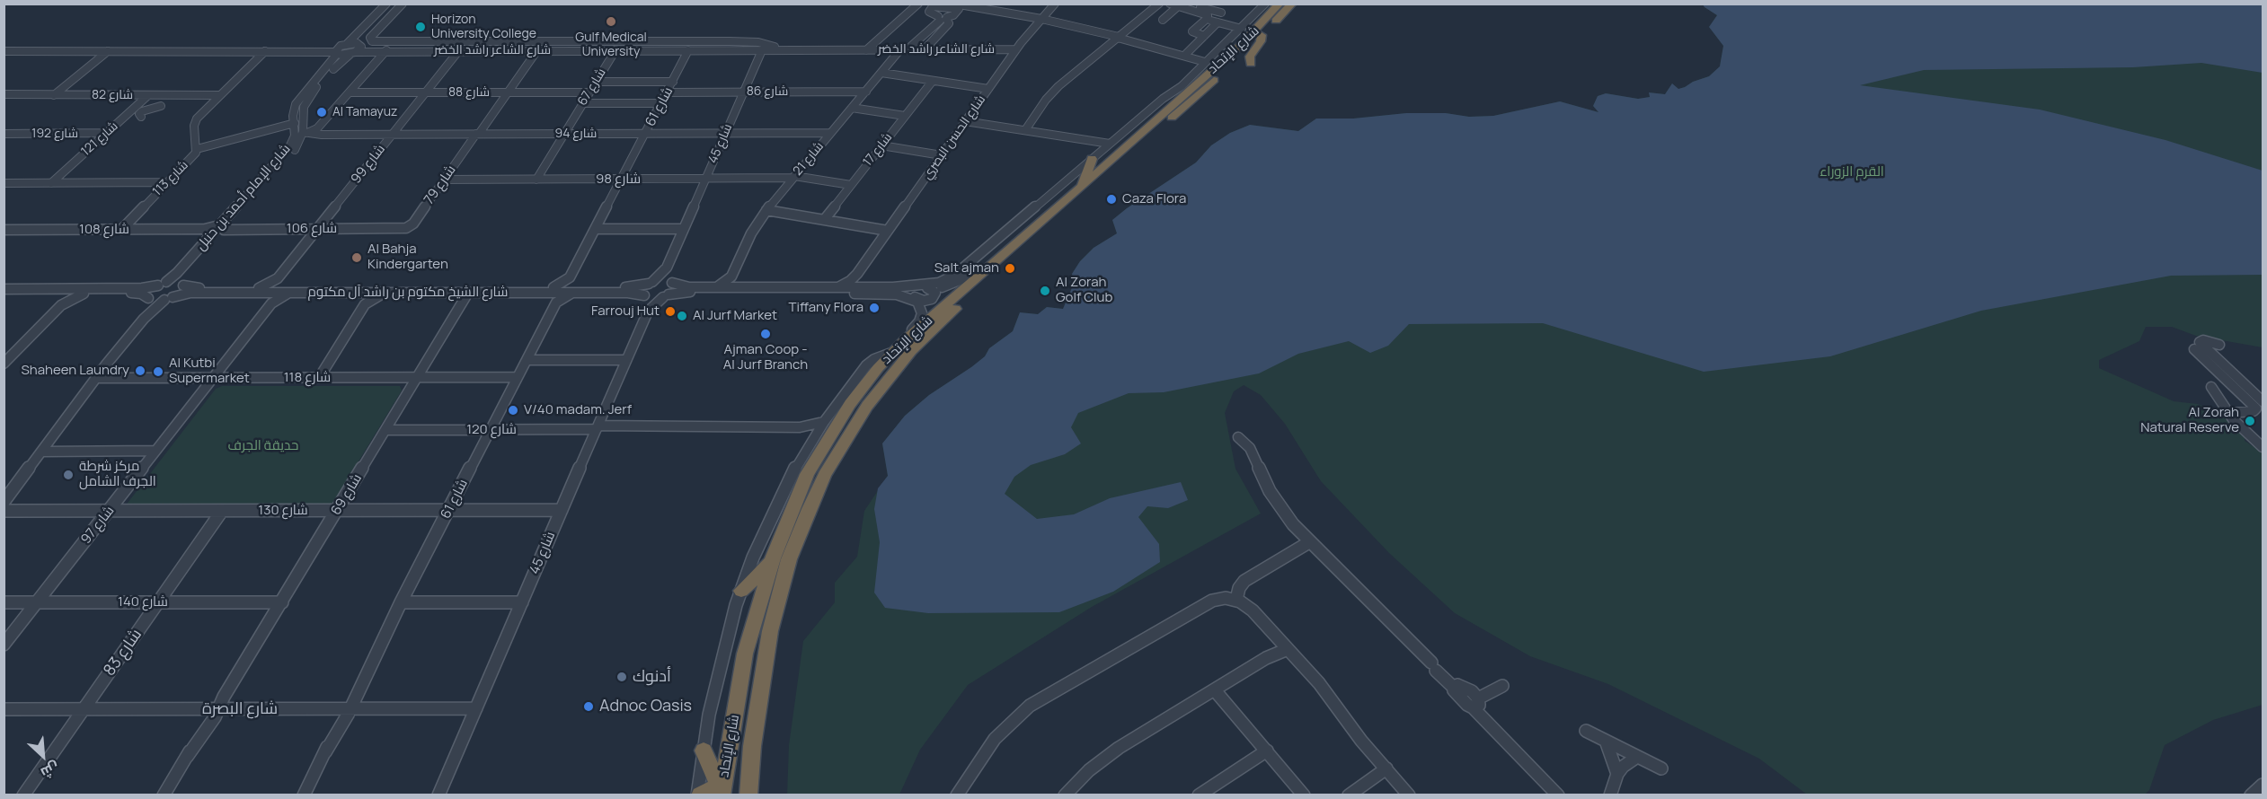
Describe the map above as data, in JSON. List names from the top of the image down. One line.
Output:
{"streets":{"highway":["شارع الإتحاد"],"street":["شارع الشاعر راشد الخضر","شارع 67","شارع 86","شارع 88","شارع 82","شارع 61","شارع 192","شارع 94","شارع الحسن البصري","شارع 121","شارع 45","شارع 17","شارع 21","شارع 99","شارع 113","شارع 98","شارع 79","شارع الإمام أحمد بن حنبل","شارع 106","شارع 108","شارع الشيخ مكتوم بن راشد آل مكتوم","شارع 118","شارع 120","شارع 69","شارع 130","شارع 97","شارع 140","شارع 83","شارع البصرة"]},"crossings":[["شارع الشاعر راشد الخضر","شارع 67"],["شارع الشاعر راشد الخضر","شارع 61"],["شارع الشاعر راشد الخضر","شارع الحسن البصري"],["شارع الشاعر راشد الخضر","شارع 45"],["شارع الشاعر راشد الخضر","شارع 21"],["شارع الشاعر راشد الخضر","شارع 99"],["شارع الشاعر راشد الخضر","شارع 79"],["شارع الشاعر راشد الخضر","شارع الإمام أحمد بن حنبل"],["شارع 67","شارع 88"],["شارع 67","شارع 94"],["شارع 67","شارع 98"],["شارع 86","شارع 61"],["شارع 86","شارع 45"],["شارع 86","شارع 21"],["شارع 88","شارع 99"],["شارع 88","شارع 79"],["شارع 82","شارع 121"],["شارع 82","شارع 113"],["شارع 61","شارع 94"],["شارع 61","شارع 98"],["شارع 61","شارع الشيخ مكتوم بن راشد آل مكتوم"],["شارع 61","شارع 118"],["شارع 61","شارع 120"],["شارع 61","شارع 130"],["شارع 61","شارع البصرة"],["شارع 192","شارع 121"],["شارع 94","شارع 45"],["شارع 94","شارع 21"],["شارع 94","شارع 99"],["شارع 94","شارع 79"],["شارع 94","شارع الإمام أحمد بن حنبل"],["شارع 45","شارع 98"],["شارع 45","شارع الشيخ مكتوم بن راشد آل مكتوم"],["شارع 45","شارع 120"],["شارع 45","شارع 130"],["شارع 45","شارع البصرة"],["شارع 17","شارع 98"],["شارع 21","شارع 98"],["شارع 99","شارع 106"],["شارع 99","شارع الشيخ مكتوم بن راشد آل مكتوم"],["شارع 113","شارع 108"],["شارع 98","شارع 79"],["شارع 79","شارع 106"],["شارع الإمام أحمد بن حنبل","شارع 106"],["شارع الإمام أحمد بن حنبل","شارع 108"],["شارع الإمام أحمد بن حنبل","شارع الشيخ مكتوم بن راشد آل مكتوم"],["شارع 106","شارع 108"],["شارع الشيخ مكتوم بن راشد آل مكتوم","شارع 69"],["شارع الشيخ مكتوم بن راشد آل مكتوم","شارع 97"],["شارع 118","شارع 69"],["شارع 118","شارع 97"],["شارع 120","شارع 69"],["شارع 69","شارع 130"],["شارع 69","شارع 140"],["شارع 69","شارع البصرة"],["شارع 130","شارع 97"],["شارع 130","شارع 83"],["شارع 97","شارع 140"],["شارع 140","شارع 83"],["شارع 83","شارع البصرة"]],"parks":["القرم الزوراء","حديقة الجرف"],"places":["Gulf Medical University","Horizon University College","Al Tamayuz","Caza Flora","Al Bahja Kindergarten","Salt ajman","Al Zorah Golf Club","Tiffany Flora","Farrouj Hut","Al Jurf Market","Ajman Coop - Al Jurf Branch","Shaheen Laundry","Al Kutbi Supermarket","V/40 madam. Jerf","Al Zorah Natural Reserve","مركز شرطة الجرف الشامل","أدنوك","Adnoc Oasis"],"north":"bottom right"}
